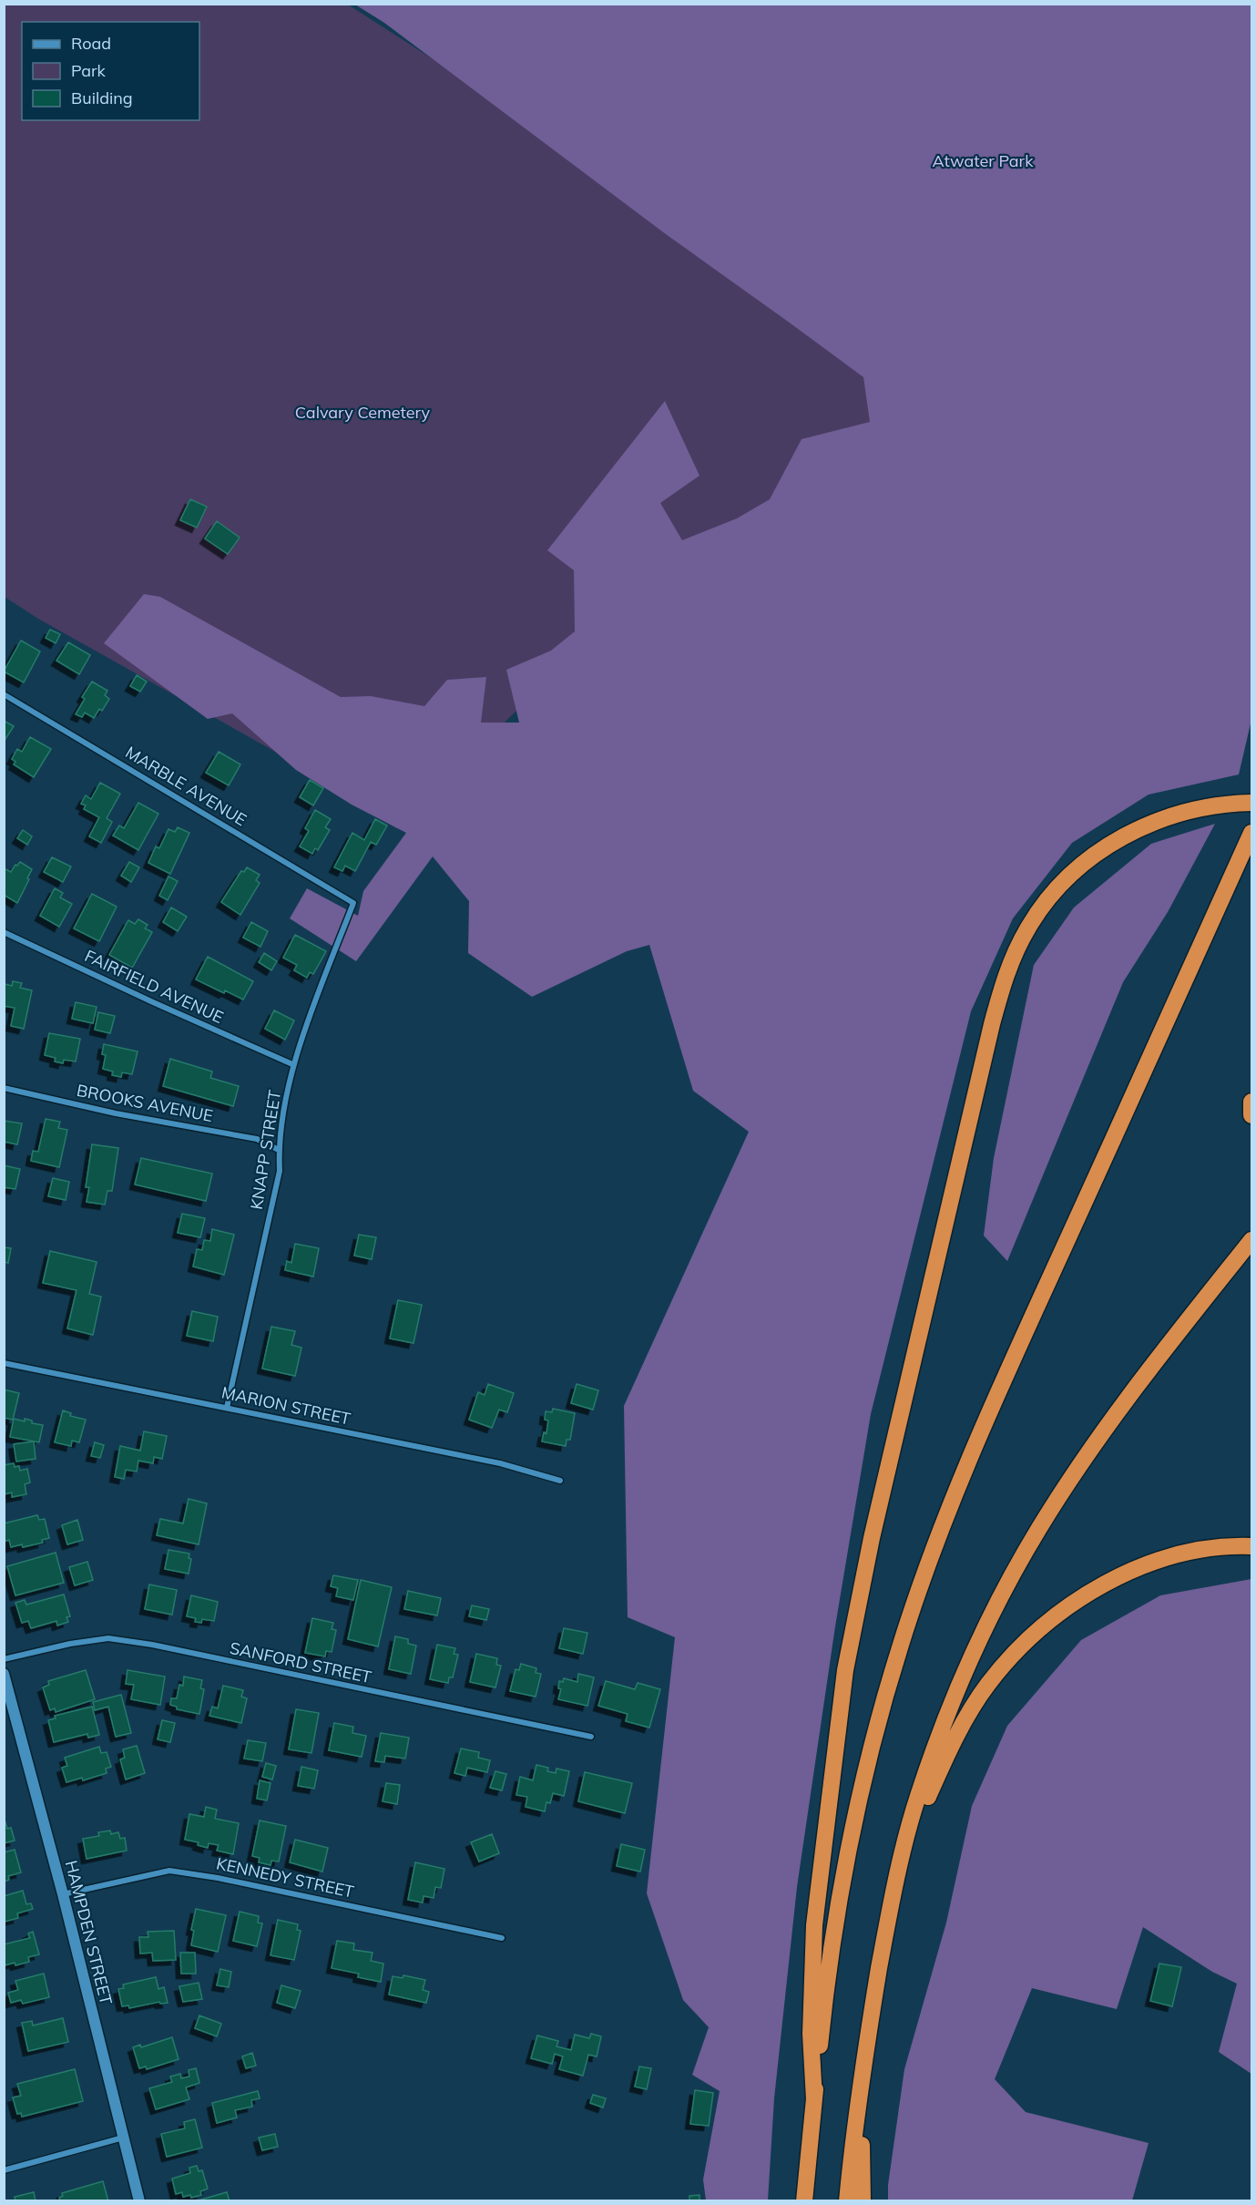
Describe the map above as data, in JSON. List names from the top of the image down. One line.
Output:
{"streets":{"main road":["HAMPDEN STREET"],"street":["MARBLE AVENUE","FAIRFIELD AVENUE","BROOKS AVENUE","KNAPP STREET","MARION STREET","SANFORD STREET","KENNEDY STREET"]},"crossings":[["MARBLE AVENUE","KNAPP STREET"],["FAIRFIELD AVENUE","KNAPP STREET"],["BROOKS AVENUE","KNAPP STREET"],["KNAPP STREET","MARION STREET"],["KENNEDY STREET","HAMPDEN STREET"]],"parks":["Atwater Park","Calvary Cemetery"],"legend":["Road","Park","Building"]}
